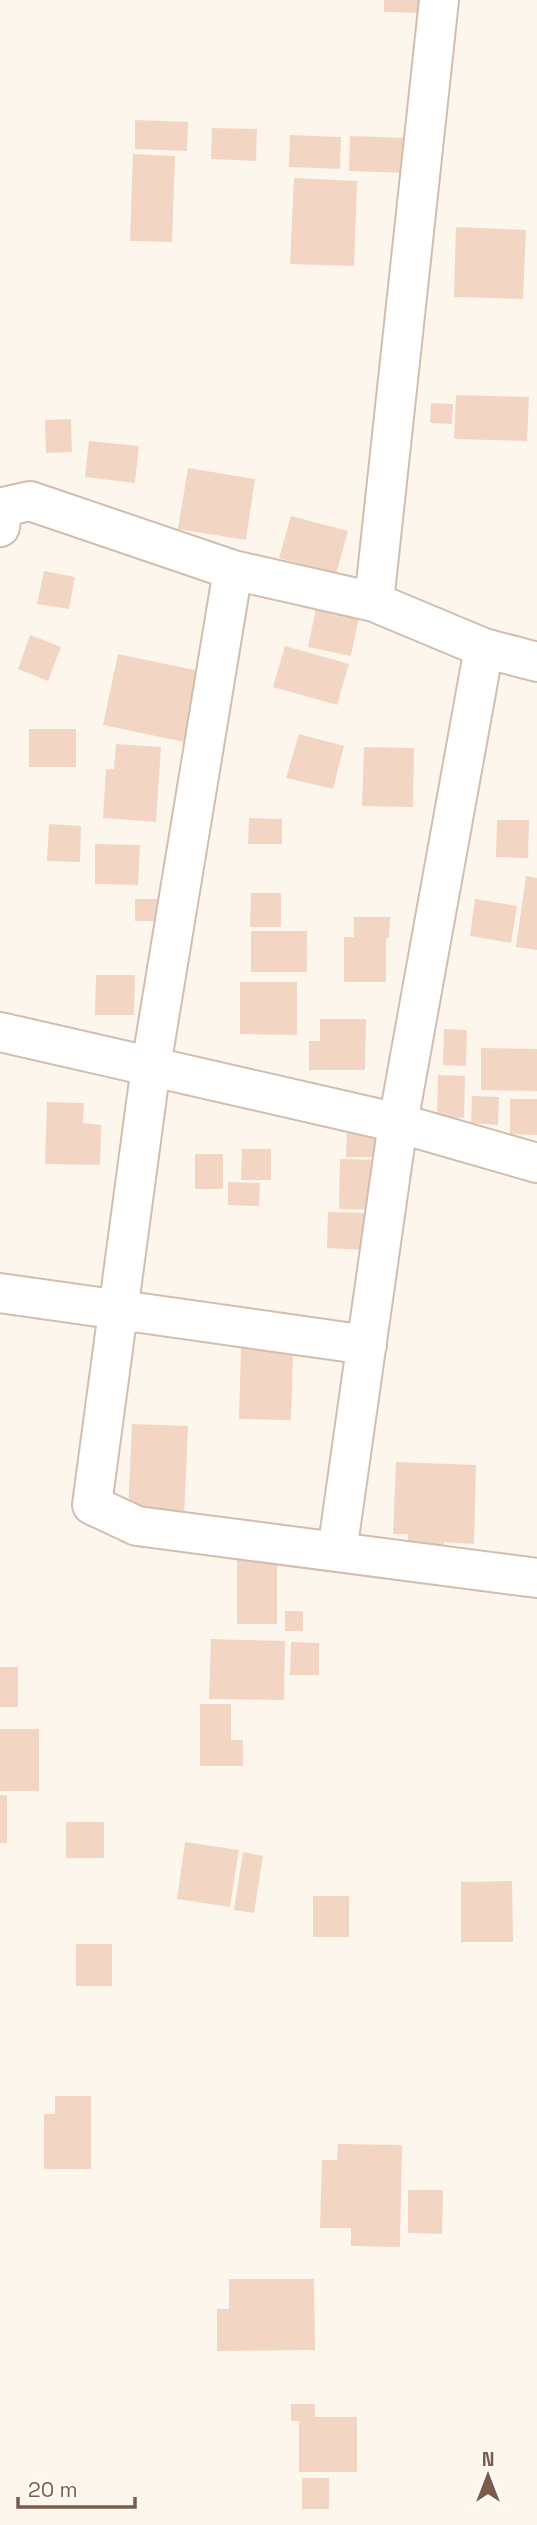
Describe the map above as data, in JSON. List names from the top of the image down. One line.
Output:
{"scale_bar":"20 m","north":"top"}
